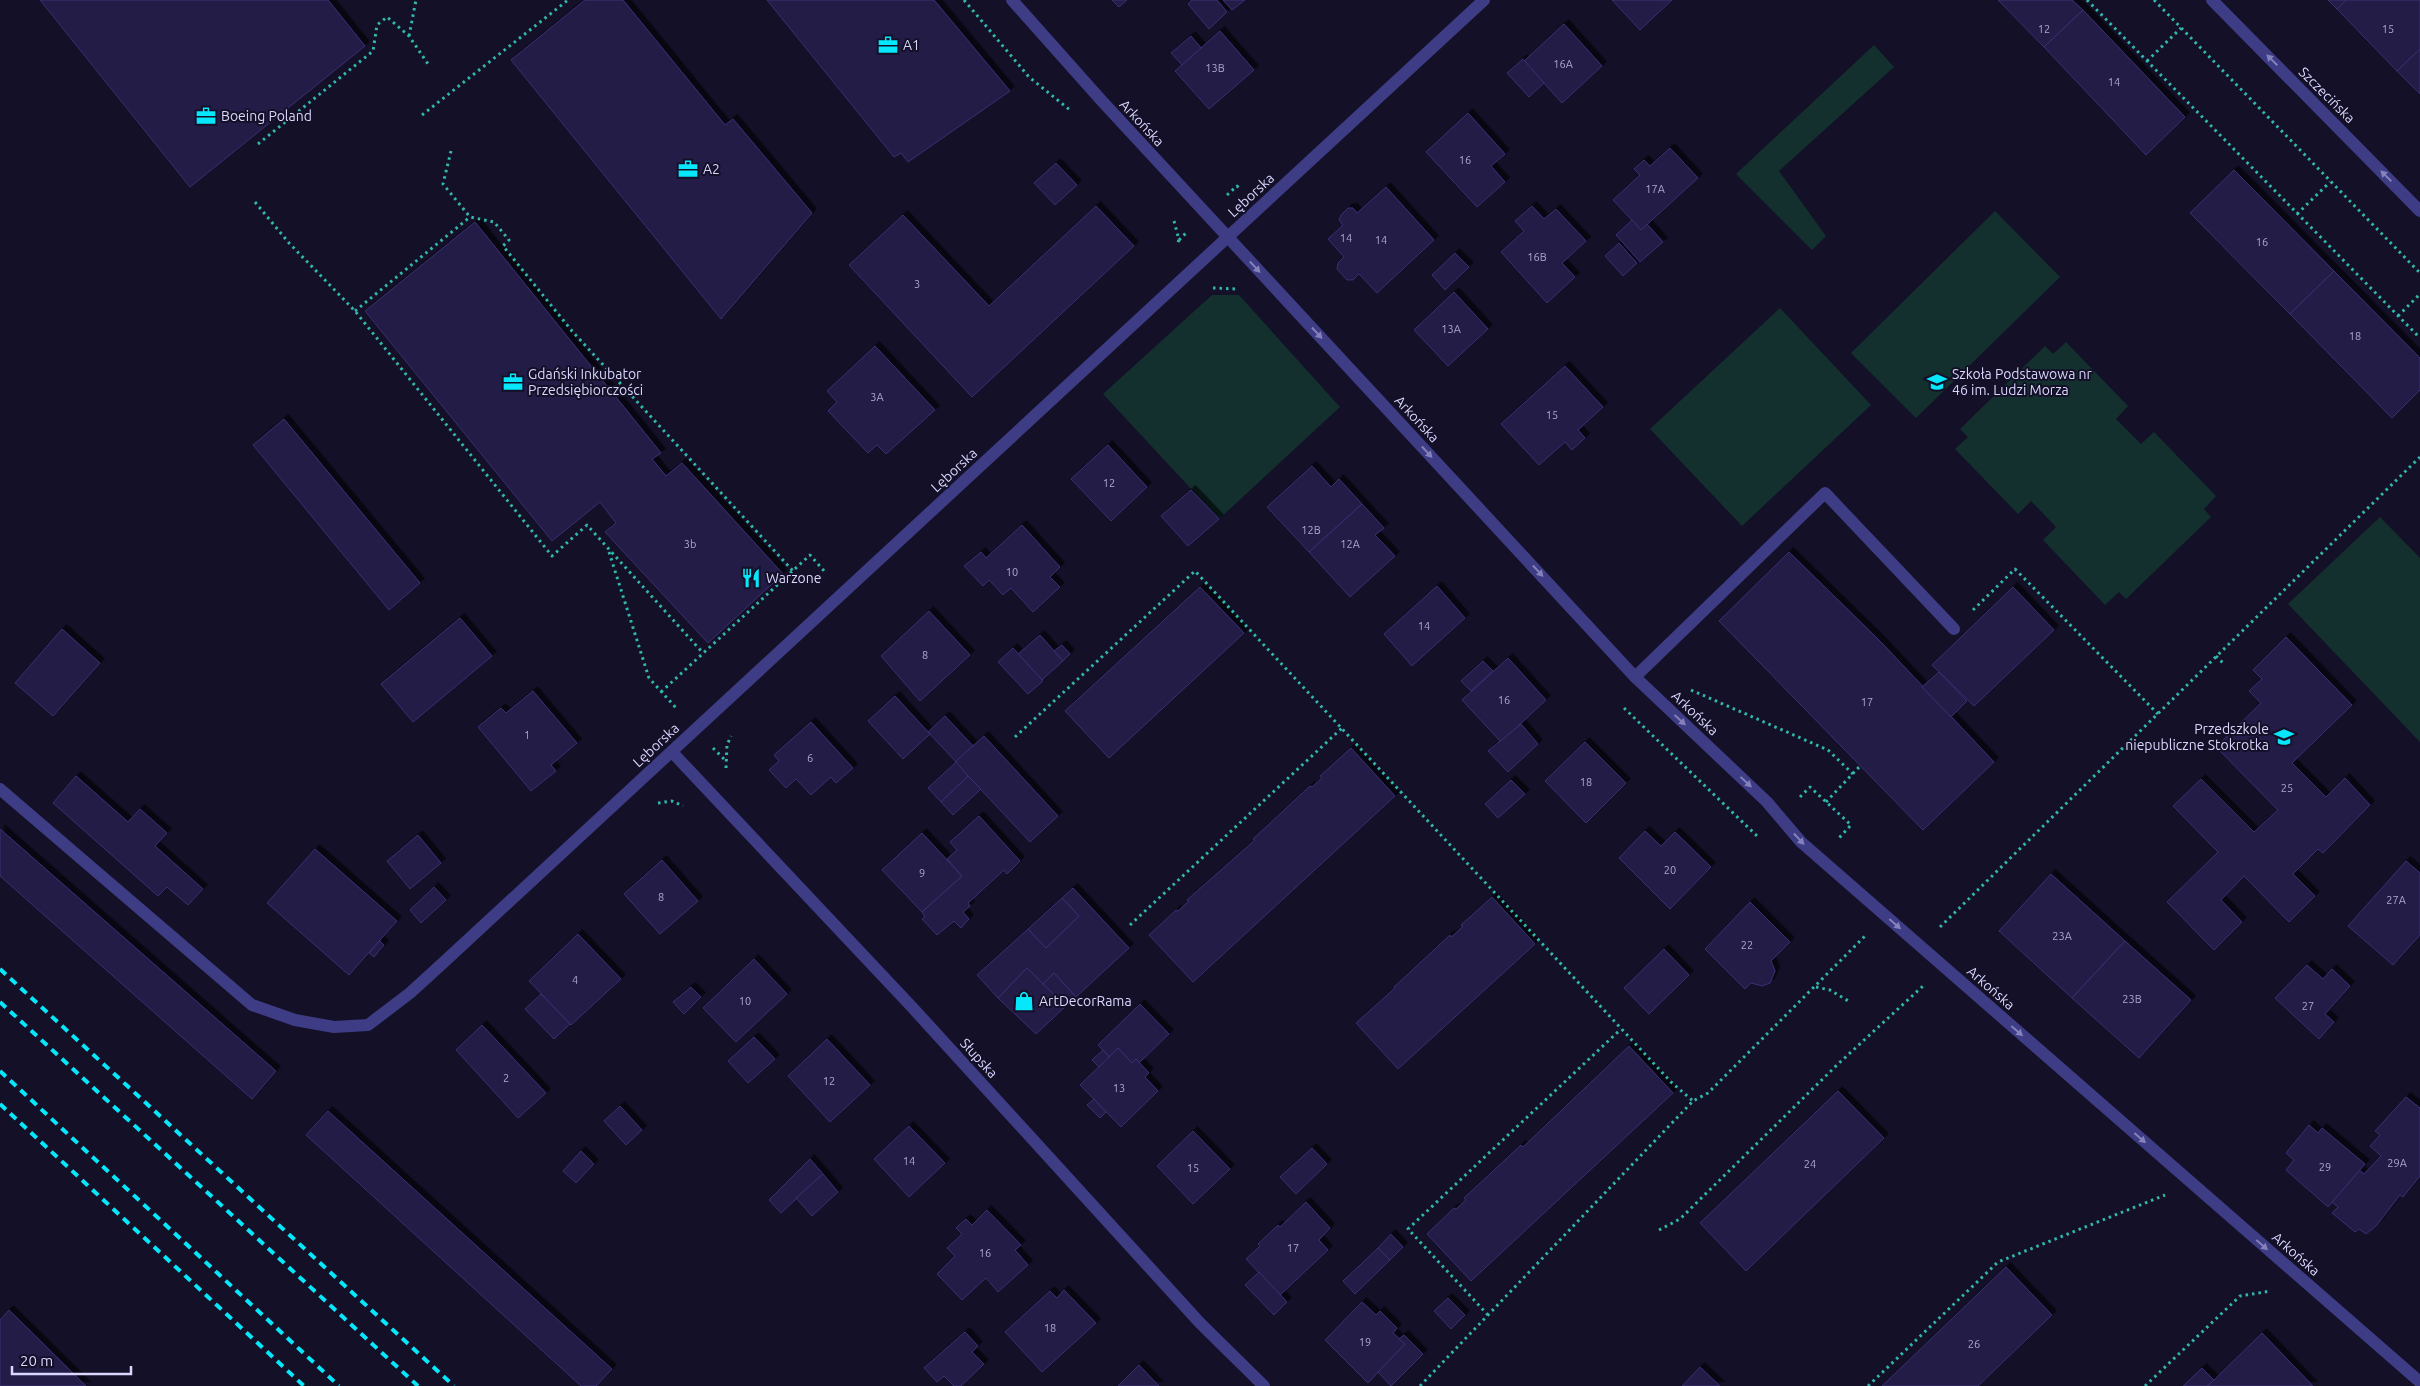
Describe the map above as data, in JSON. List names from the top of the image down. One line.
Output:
{"streets":{"street":["Szczecińska","Arkońska","Lęborska","Słupska"]},"crossings":[["Arkońska","Lęborska"],["Lęborska","Słupska"]],"one_way":["Szczecińska","Arkońska"],"places":{"office":["A1","Boeing Poland","A2","Gdański Inkubator Przedsiębiorczości"],"school or university":["Szkoła Podstawowa nr 46 im. Ludzi Morza","Przedszkole niepubliczne Stokrotka"],"restaurant":["Warzone"],"shop":["ArtDecorRama"]},"house_numbers":["12","15","16A","13B","14","16","17A","14","14","16","16B","3","13A","18","3A","15","12","12B","3b","12A","10","14","8","16","17","1","6","18","25","20","9","8","27A","23A","22","4","23B","10","27","2","12","13","14","29A","24","29","15","17","16","18","19","26"],"scale_bar":"20 m"}
